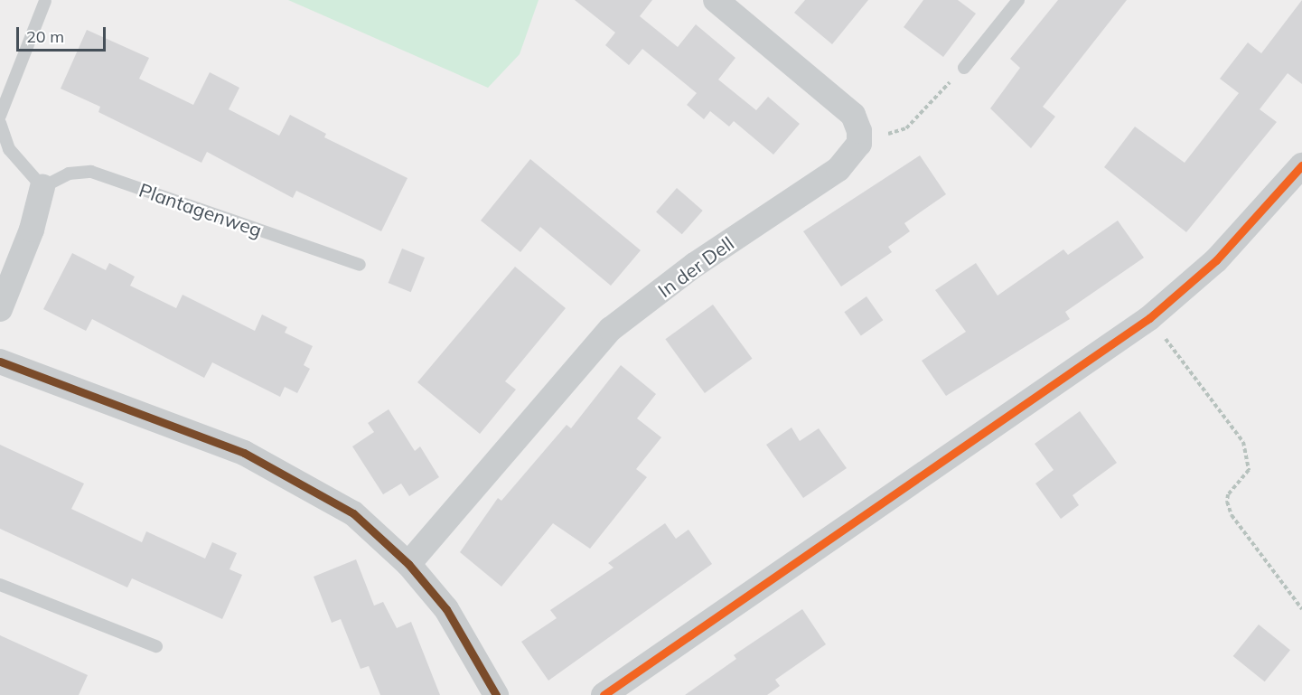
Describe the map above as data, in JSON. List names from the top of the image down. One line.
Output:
{"streets":{"street":["In der Dell"],"lane":["Plantagenweg"]},"scale_bar":"20 m"}
